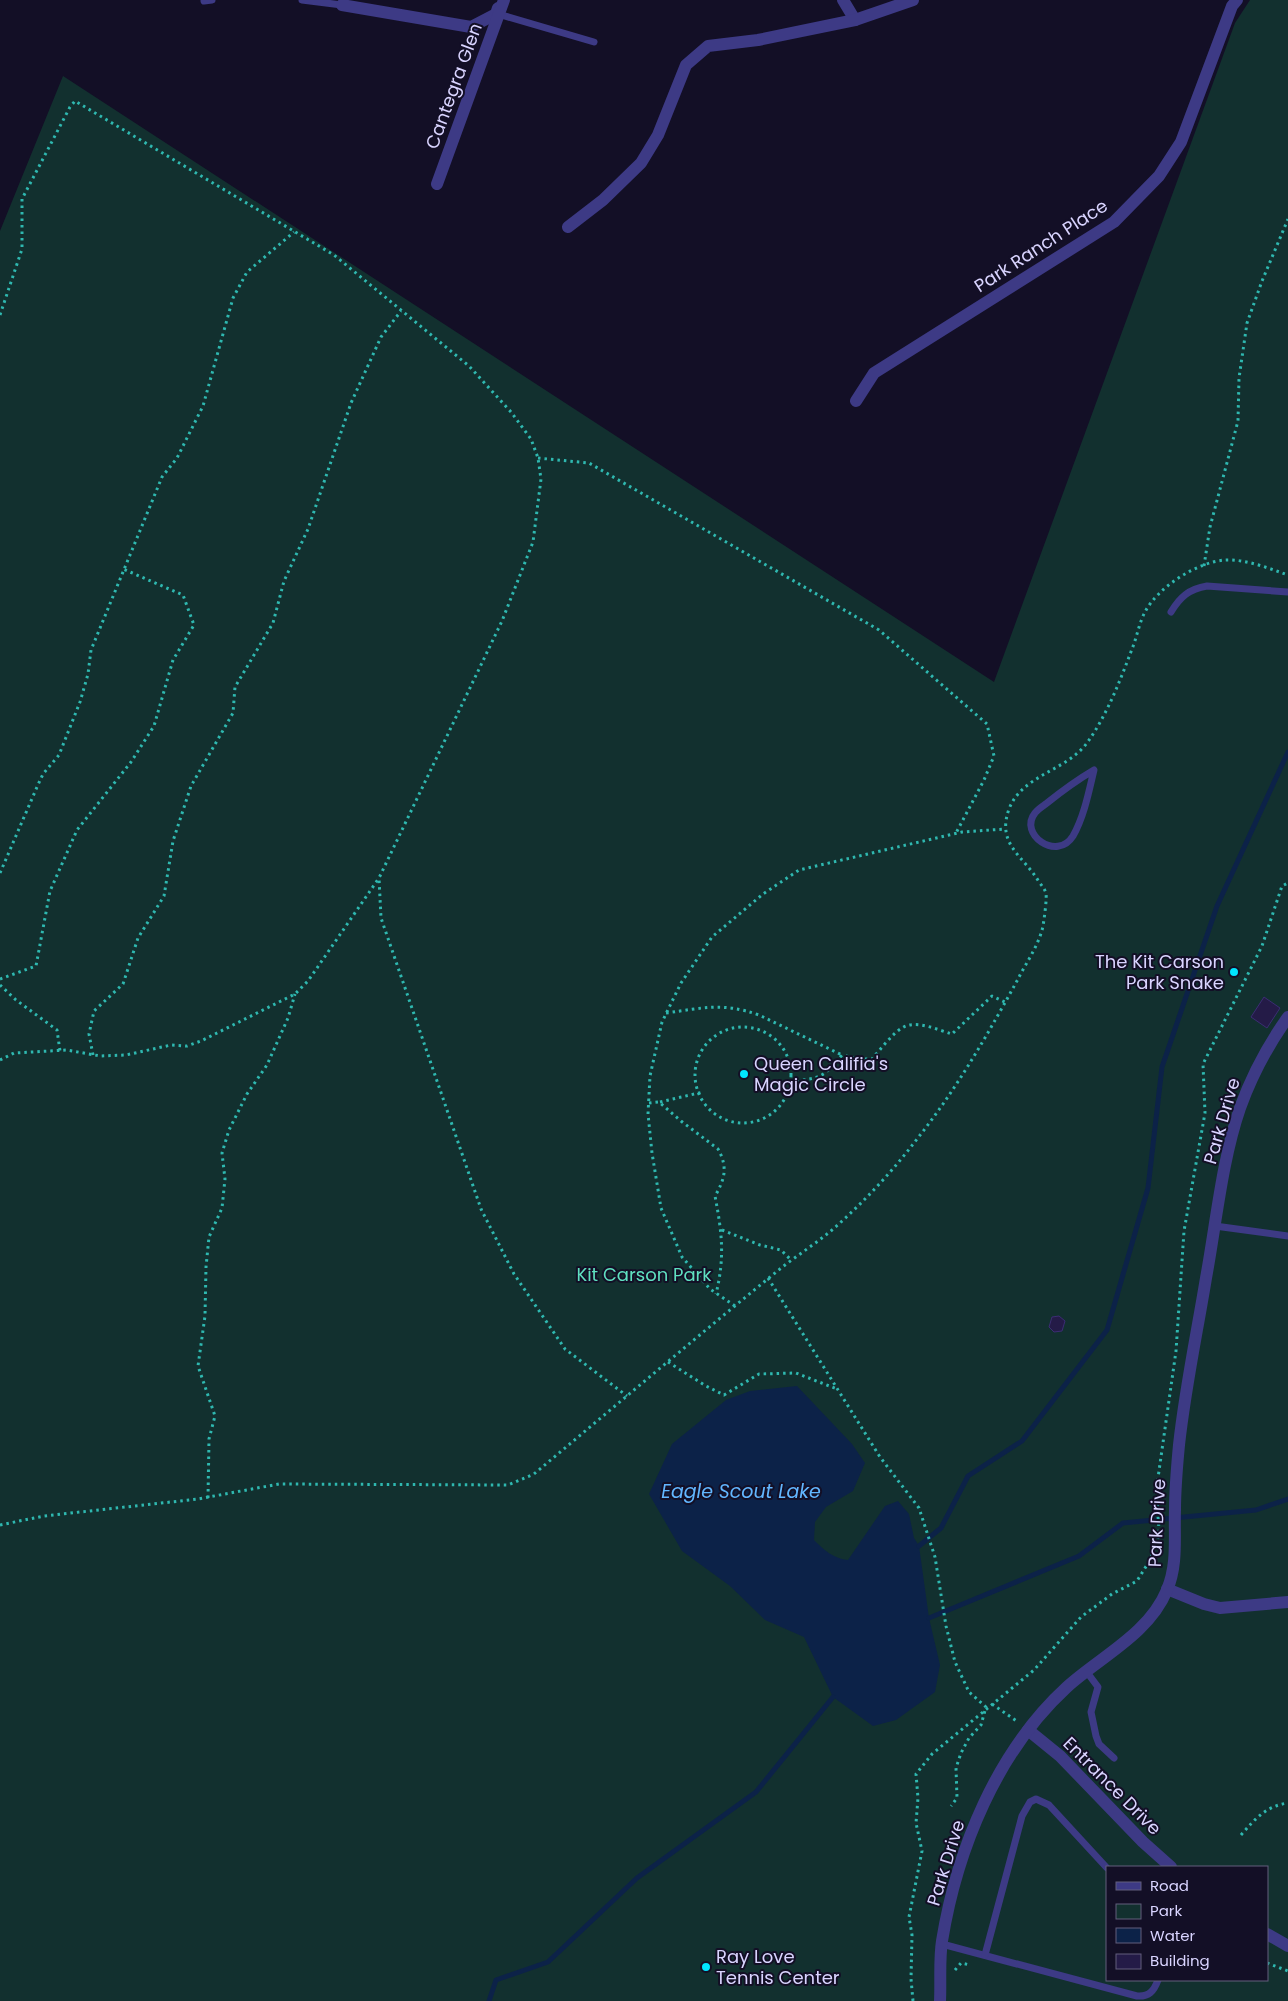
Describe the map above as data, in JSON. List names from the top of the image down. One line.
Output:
{"streets":{"street":["Cantegra Glen","Park Ranch Place","Park Drive","Entrance Drive"]},"crossings":[["Park Drive","Entrance Drive"]],"water":["Eagle Scout Lake"],"parks":["Kit Carson Park"],"places":["The Kit Carson Park Snake","Queen Califia's Magic Circle","Ray Love Tennis Center"],"legend":["Road","Park","Water","Building"]}
